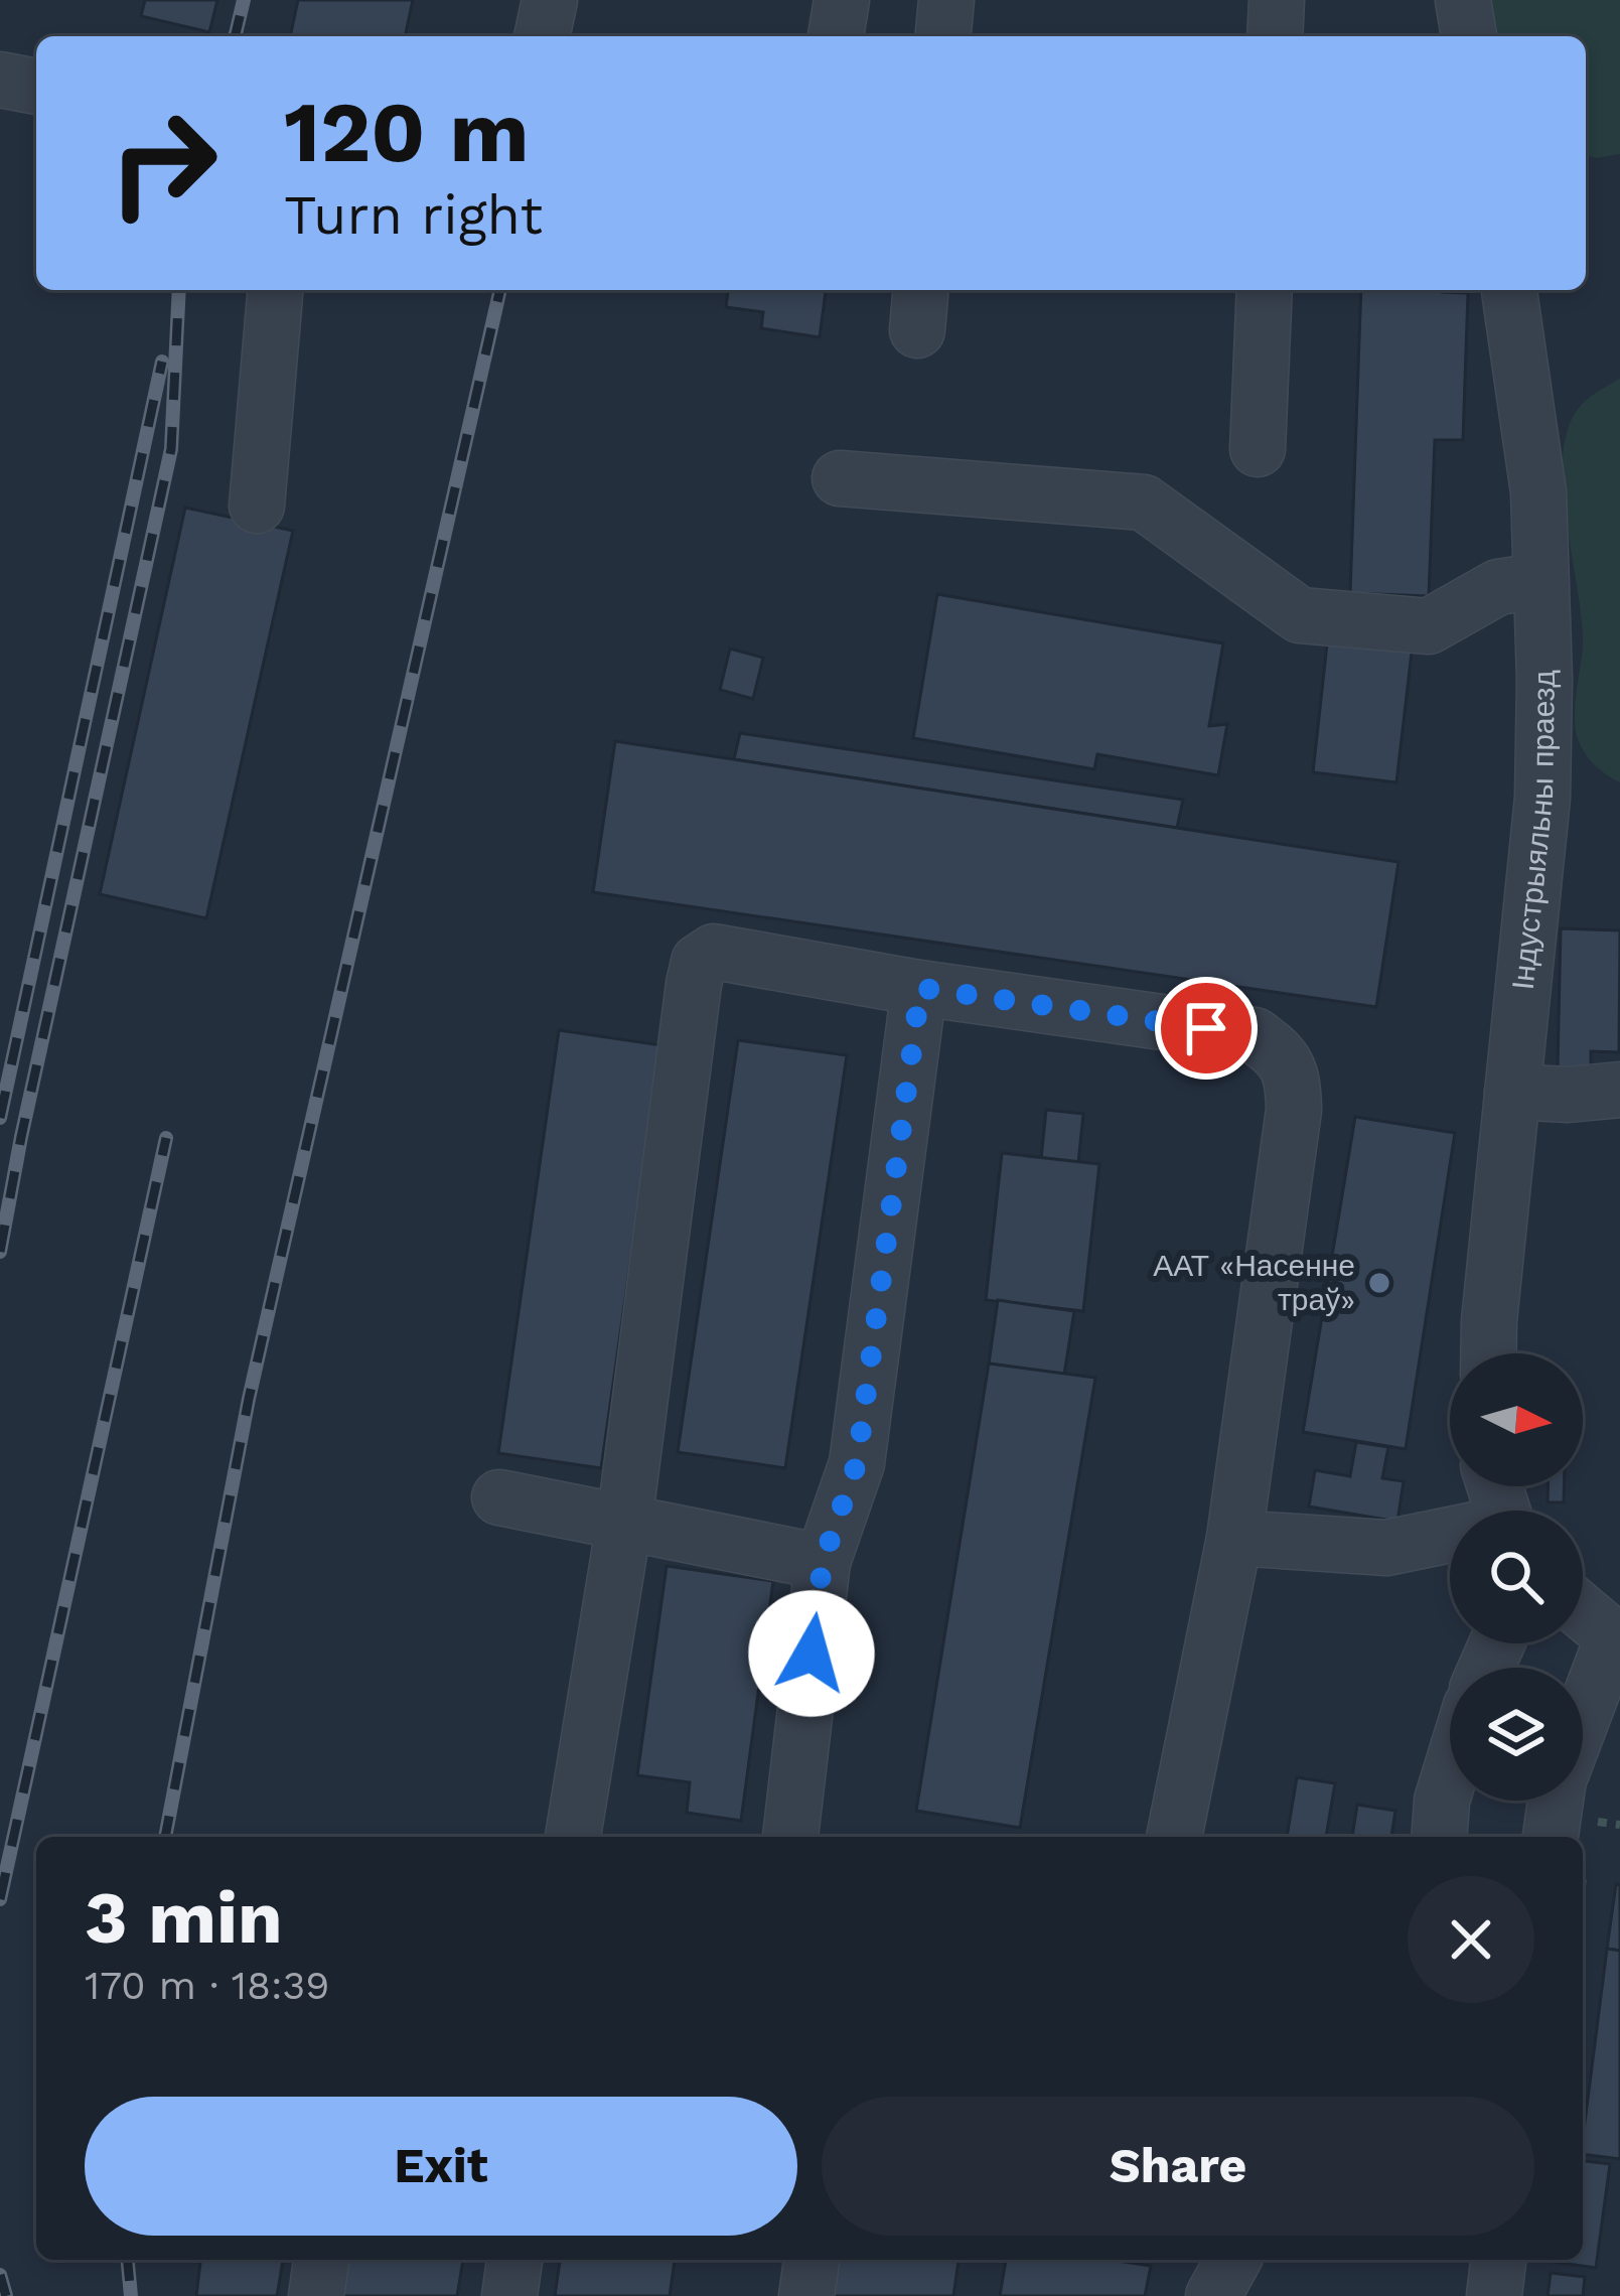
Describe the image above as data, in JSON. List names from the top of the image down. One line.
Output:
{"streets":{"street":["Індустрыяльны праезд"]},"places":["ААТ «Насенне траў»"],"north":"right","page":{"turn":["120 m","Turn right"],"heading":["3 min","170 m · 18:39"],"buttons":["Exit","Share"]}}
